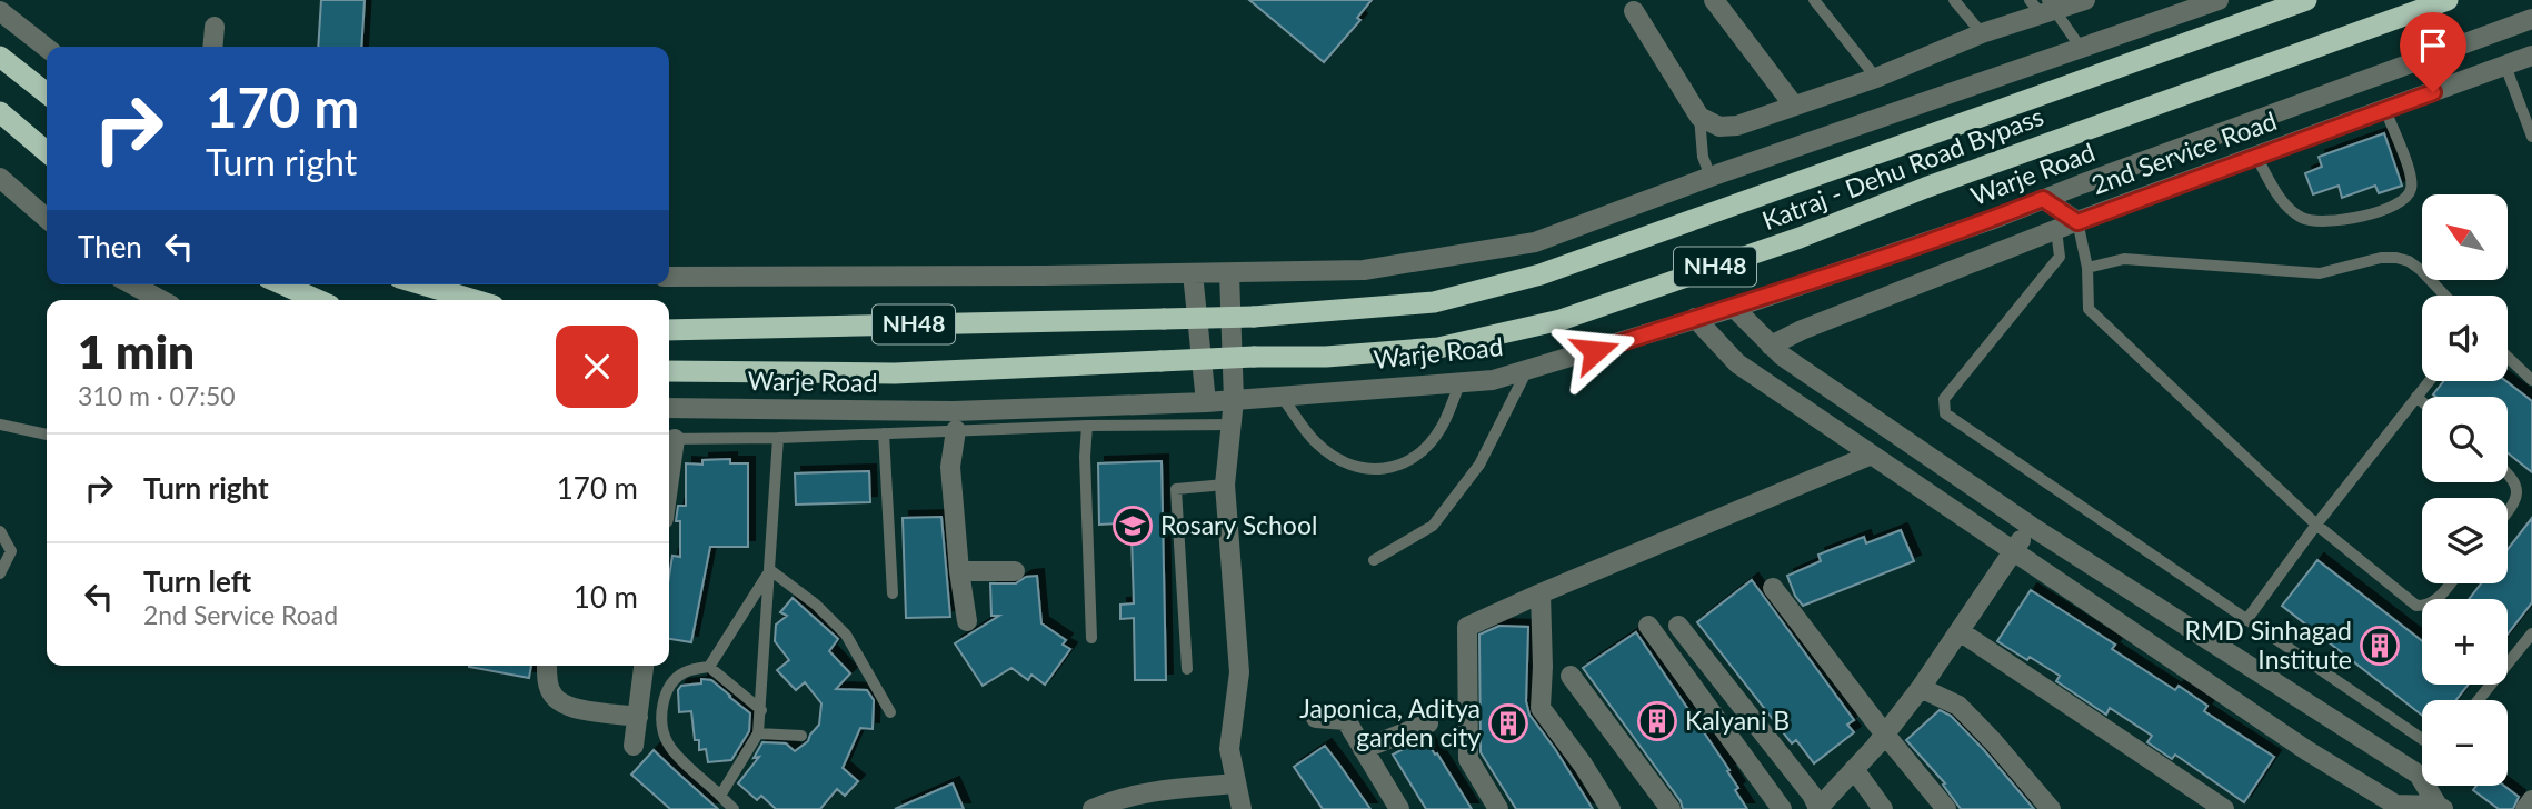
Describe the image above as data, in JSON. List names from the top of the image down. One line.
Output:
{"streets":{"highway":["Katraj - Dehu Road Bypass","NH48"],"street":["2nd Service Road","Warje Road"]},"places":{"school or university":["Rosary School"],"building":["RMD Sinhagad Institute","Kalyani B","Japonica, Aditya garden city"]},"north":"top left","page":{"turn":["170 m","Turn right"],"map_buttons":["+","−"],"then":"Then","heading":["1 min","310 m · 07:50"],"list":[{"name":"Turn right","value":"170 m"},{"name":"Turn left","note":"2nd Service Road","value":"10 m"}]}}
